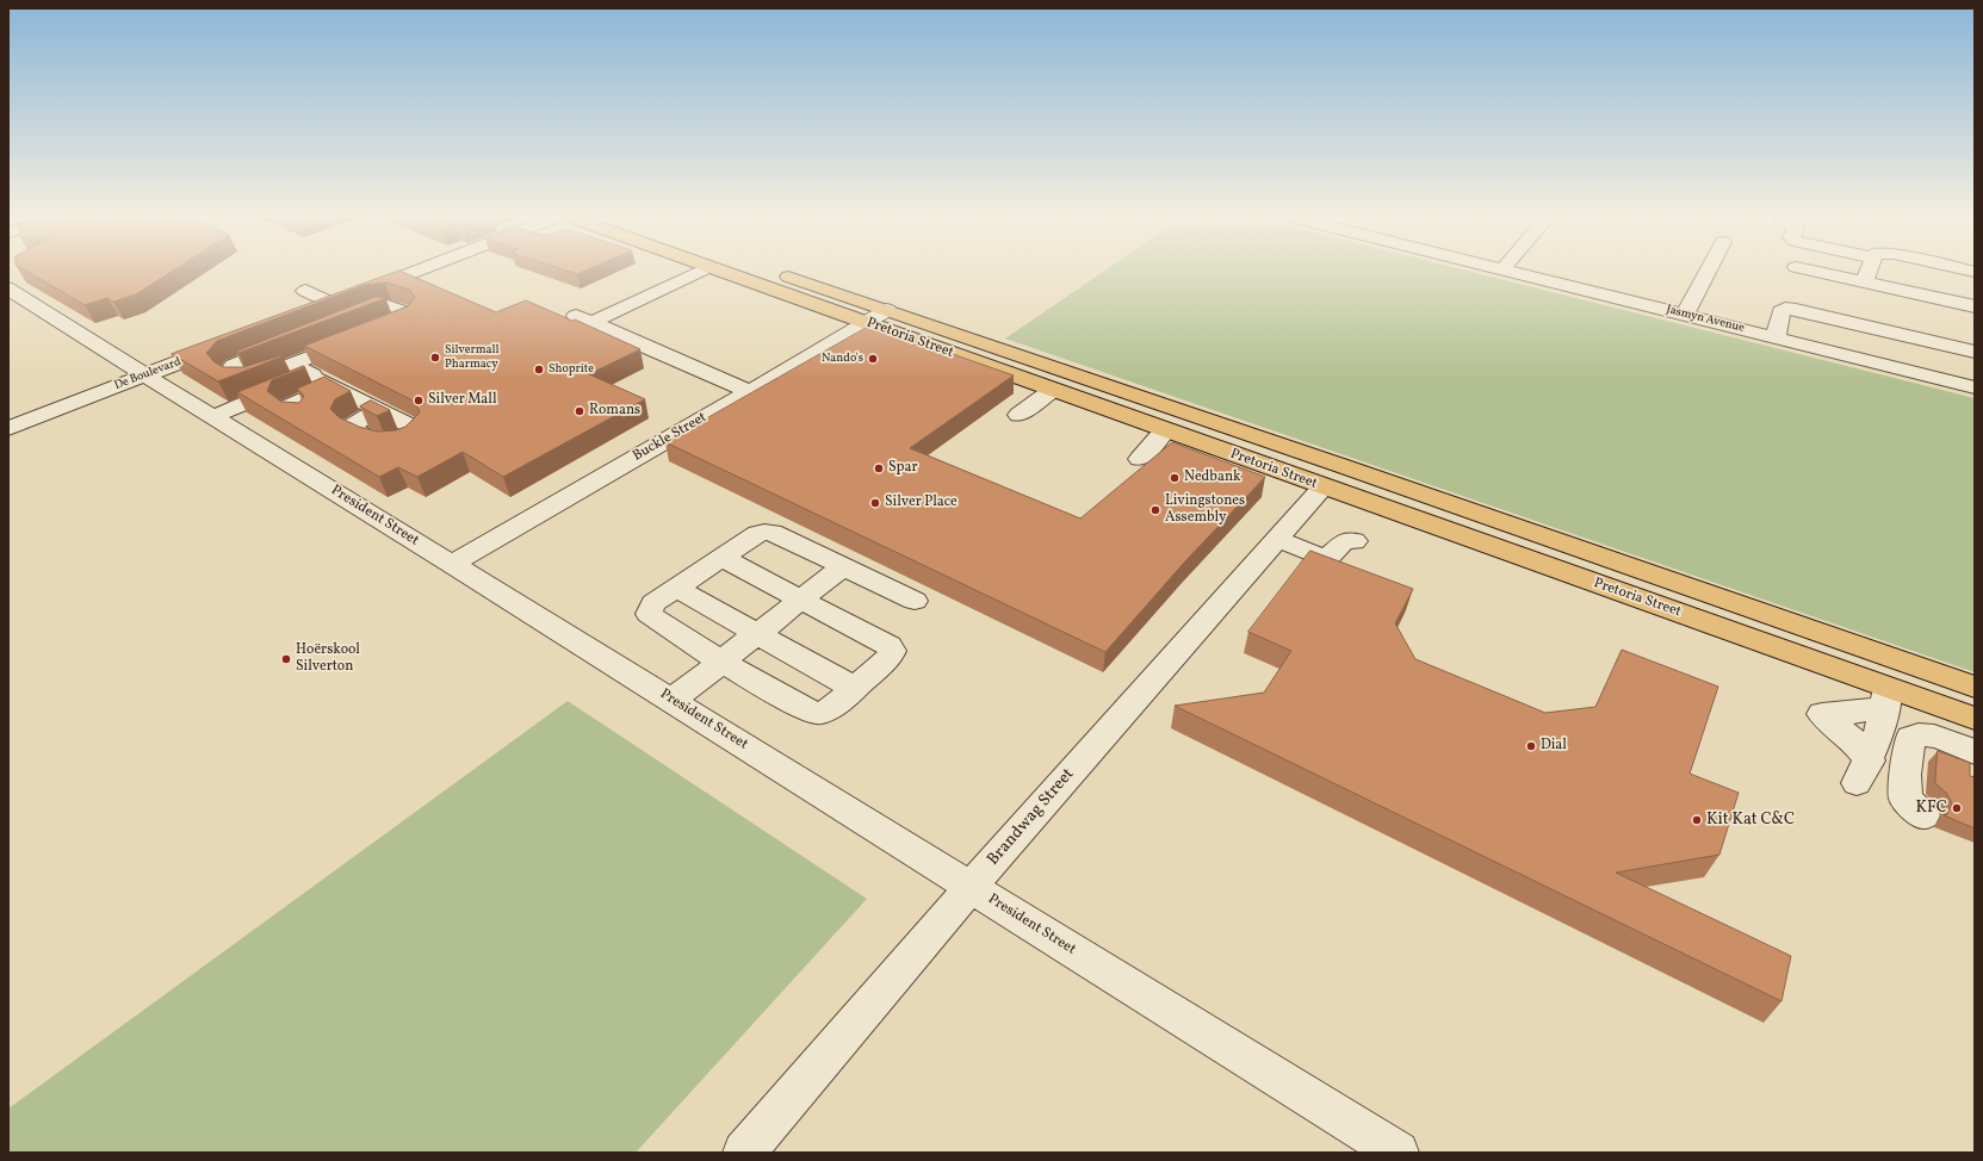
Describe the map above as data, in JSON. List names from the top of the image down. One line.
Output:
{"streets":{"main road":["Pretoria Street"],"street":["Jasmyn Avenue","De Boulevard","Buckle Street","President Street","Brandwag Street"]},"crossings":[["Pretoria Street","Buckle Street"],["Pretoria Street","Brandwag Street"],["De Boulevard","President Street"],["Buckle Street","President Street"],["President Street","Brandwag Street"]],"places":["Silvermall Pharmacy","Nando's","Shoprite","Silver Mall","Romans","Spar","Nedbank","Silver Place","Livingstones Assembly","Hoërskool Silverton","Dial","KFC","Kit Kat C&C"]}
